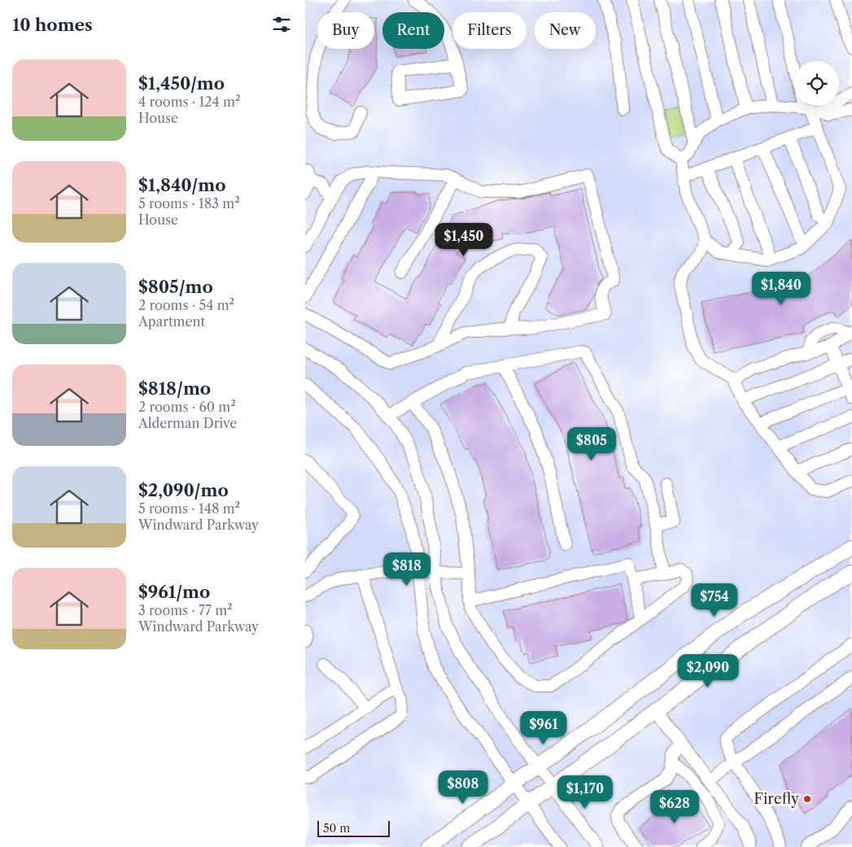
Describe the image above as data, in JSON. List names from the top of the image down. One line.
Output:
{"places":["Firefly"],"scale_bar":"50 m","page":{"heading":"10 homes","chip":["Buy","Rent","Filters","New"],"list":[{"name":"$1,450/mo","note":"4 rooms · 124 m² · House"},{"name":"$1,840/mo","note":"5 rooms · 183 m² · House"},{"name":"$805/mo","note":"2 rooms · 54 m² · Apartment"},{"name":"$818/mo","note":"2 rooms · 60 m² · Alderman Drive"},{"name":"$2,090/mo","note":"5 rooms · 148 m² · Windward Parkway"},{"name":"$961/mo","note":"3 rooms · 77 m² · Windward Parkway"}],"price":["$1,450","$1,840","$805","$818","$754","$2,090","$961","$808","$1,170","$628"],"scale":"50 m"}}
